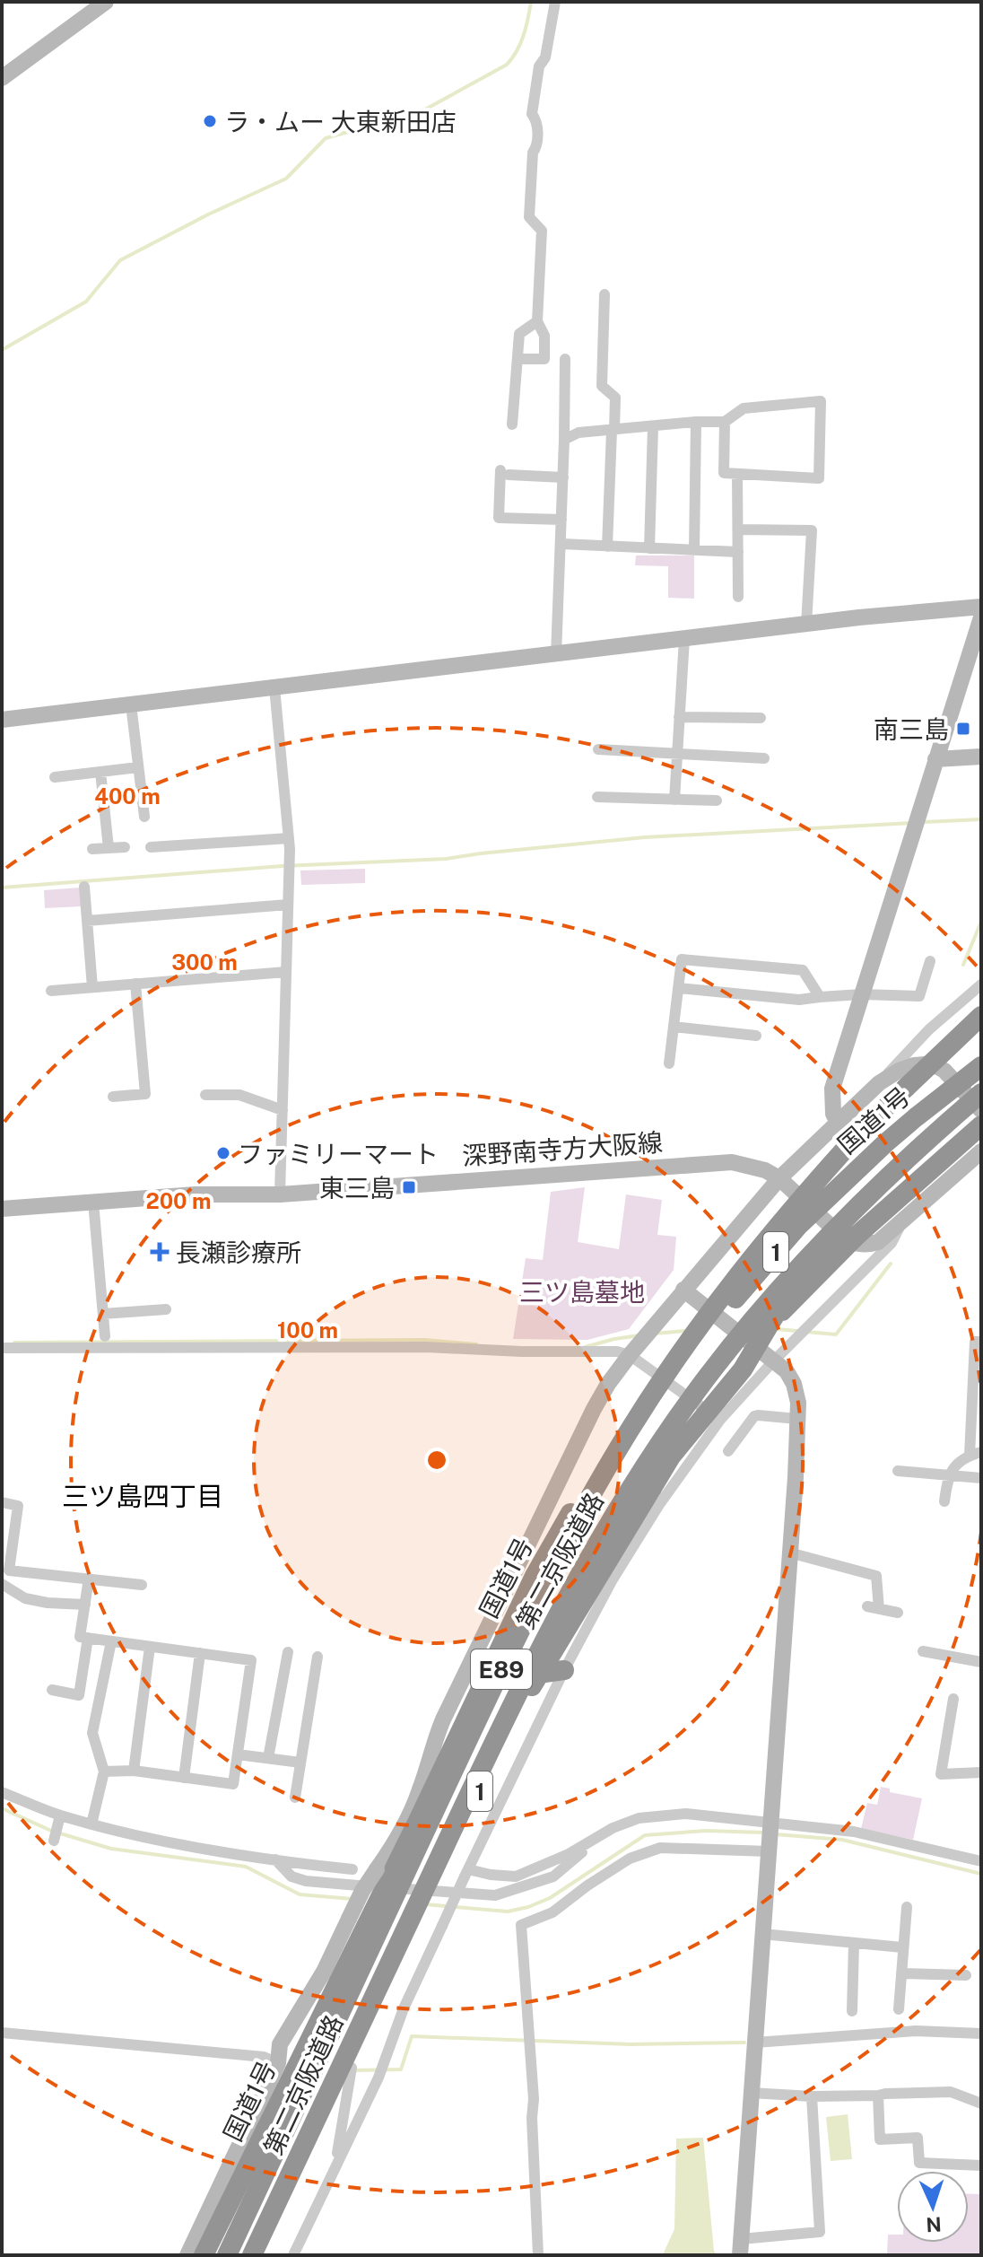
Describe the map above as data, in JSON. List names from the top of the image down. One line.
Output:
{"streets":{"highway":["国道1号","1","第二京阪道路","E89"],"street":["深野南寺方大阪線"]},"crossings":[["国道1号","第二京阪道路"],["第二京阪道路","E89"]],"districts":["三ツ島四丁目"],"parks":["三ツ島墓地"],"places":{"other":["ラ・ムー 大東新田店","ファミリーマート"],"transit":["南三島","東三島"],"health":["長瀬診療所"]},"north":"bottom","rings":["400 m","300 m","200 m","100 m"]}
